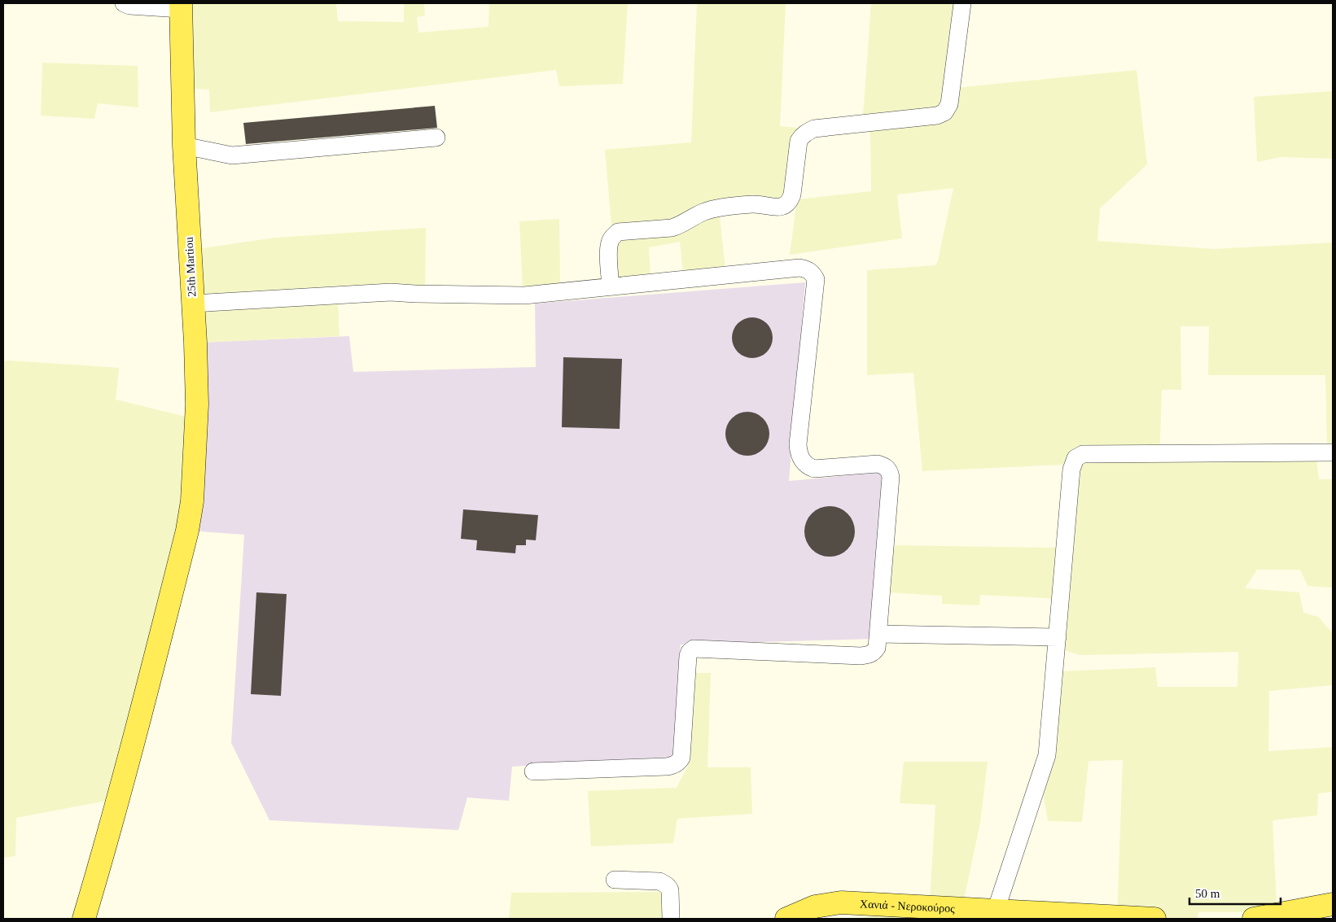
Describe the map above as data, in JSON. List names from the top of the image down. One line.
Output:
{"streets":{"main road":["25th Martiou","Χανιά - Νεροκούρος"]},"scale_bar":"50 m"}
